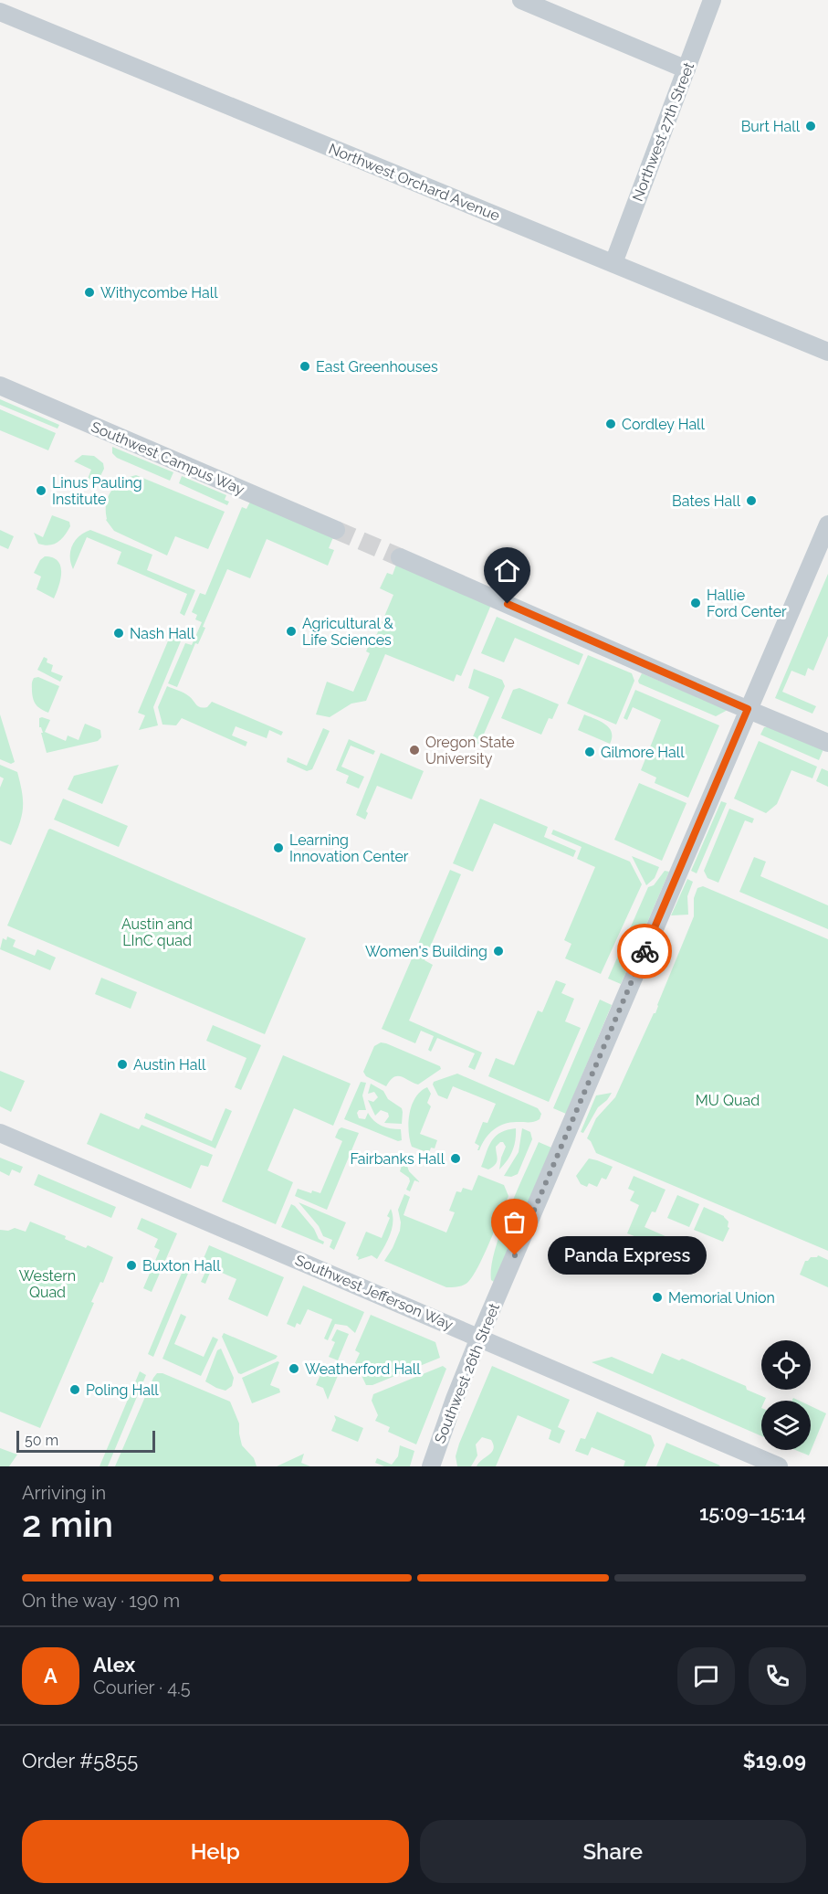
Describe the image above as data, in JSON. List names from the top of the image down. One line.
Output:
{"streets":{"street":["Northwest 27th Street","Northwest Orchard Avenue","Southwest Campus Way","Southwest Jefferson Way","Southwest 26th Street"]},"crossings":[["Northwest 27th Street","Northwest Orchard Avenue"],["Southwest Jefferson Way","Southwest 26th Street"]],"parks":["Austin and LInC quad","MU Quad","Western Quad"],"places":["Burt Hall","Withycombe Hall","East Greenhouses","Cordley Hall","Linus Pauling Institute","Bates Hall","Hallie Ford Center","Agricultural & Life Sciences","Nash Hall","Oregon State University","Gilmore Hall","Learning Innovation Center","Women's Building","Austin Hall","Fairbanks Hall","Panda Express","Buxton Hall","Memorial Union","Weatherford Hall","Poling Hall"],"scale_bar":"50 m","page":{"bubble":"Panda Express","scale":"50 m","heading":["2 min","Arriving in","15:09–15:14"],"panel":["Alex","Courier · 4.5","Order #5855","$19.09"],"bar":"On the way · 190 m","round":"A","buttons":["Help","Share"]}}
